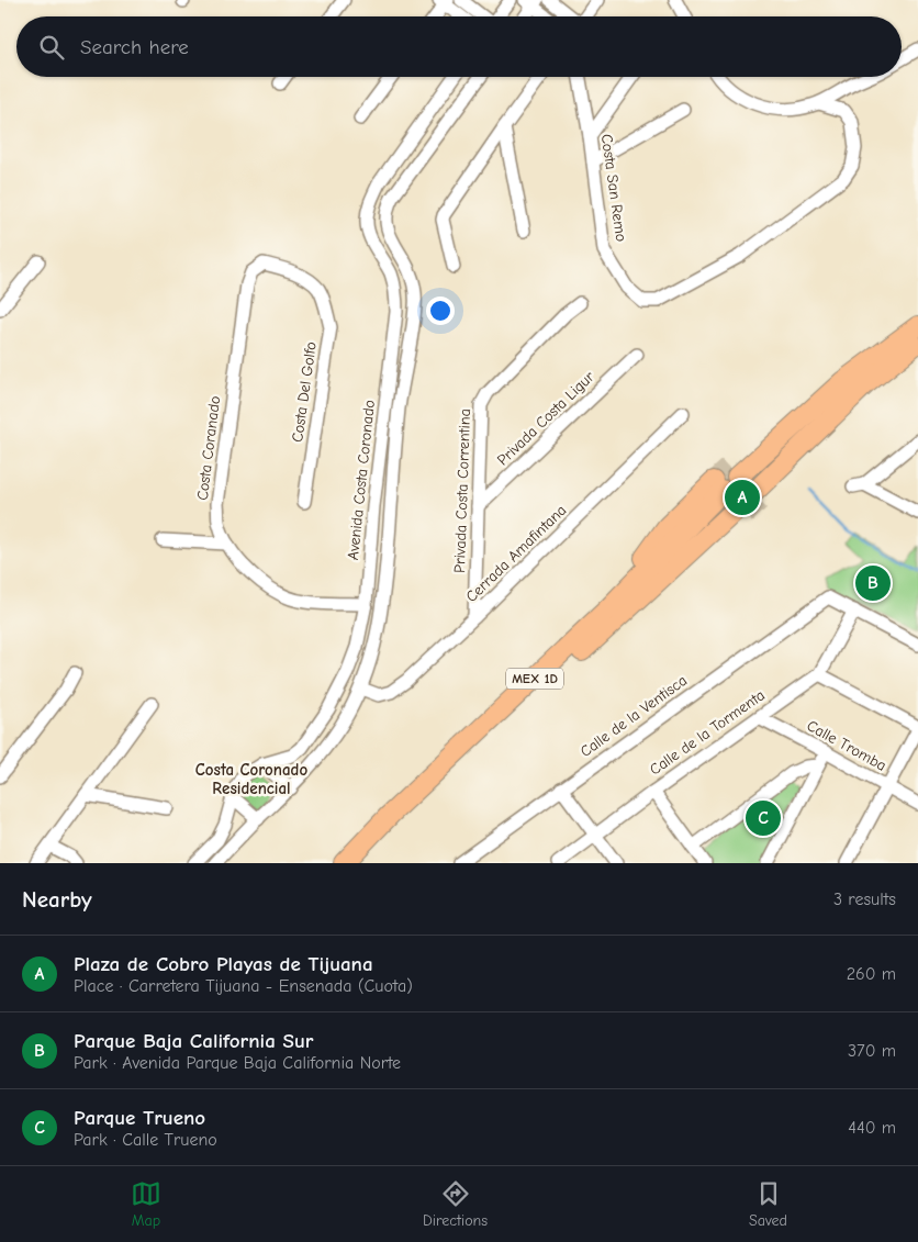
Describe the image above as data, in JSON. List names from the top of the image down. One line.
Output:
{"streets":{"highway":["MEX 1D"],"street":["Costa San Remo","Costa Del Golfo","Privada Costa Ligur","Costa Coranado","Avenida Costa Coronado","Privada Costa Correntina","Cerrada Amafintana","Calle de la Ventisca","Calle de la Tormenta","Calle Tromba"]},"crossings":[["Costa Del Golfo","Costa Coranado"],["Privada Costa Ligur","Privada Costa Correntina"],["Costa Coranado","Avenida Costa Coronado"],["Avenida Costa Coronado","Cerrada Amafintana"],["Privada Costa Correntina","Cerrada Amafintana"],["Calle de la Ventisca","Calle de la Tormenta"],["Calle de la Tormenta","Calle Tromba"]],"districts":["Costa Coronado Residencial"],"page":{"search":"Search here","pins":["A","B","C"],"heading":["Nearby","3 results"],"list":[{"mark":"A","name":"Plaza de Cobro Playas de Tijuana","note":"Place · Carretera Tijuana - Ensenada (Cuota)","value":"260 m"},{"mark":"B","name":"Parque Baja California Sur","note":"Park · Avenida Parque Baja California Norte","value":"370 m"},{"mark":"C","name":"Parque Trueno","note":"Park · Calle Trueno","value":"440 m"}],"nav":["Map","Directions","Saved"]}}
